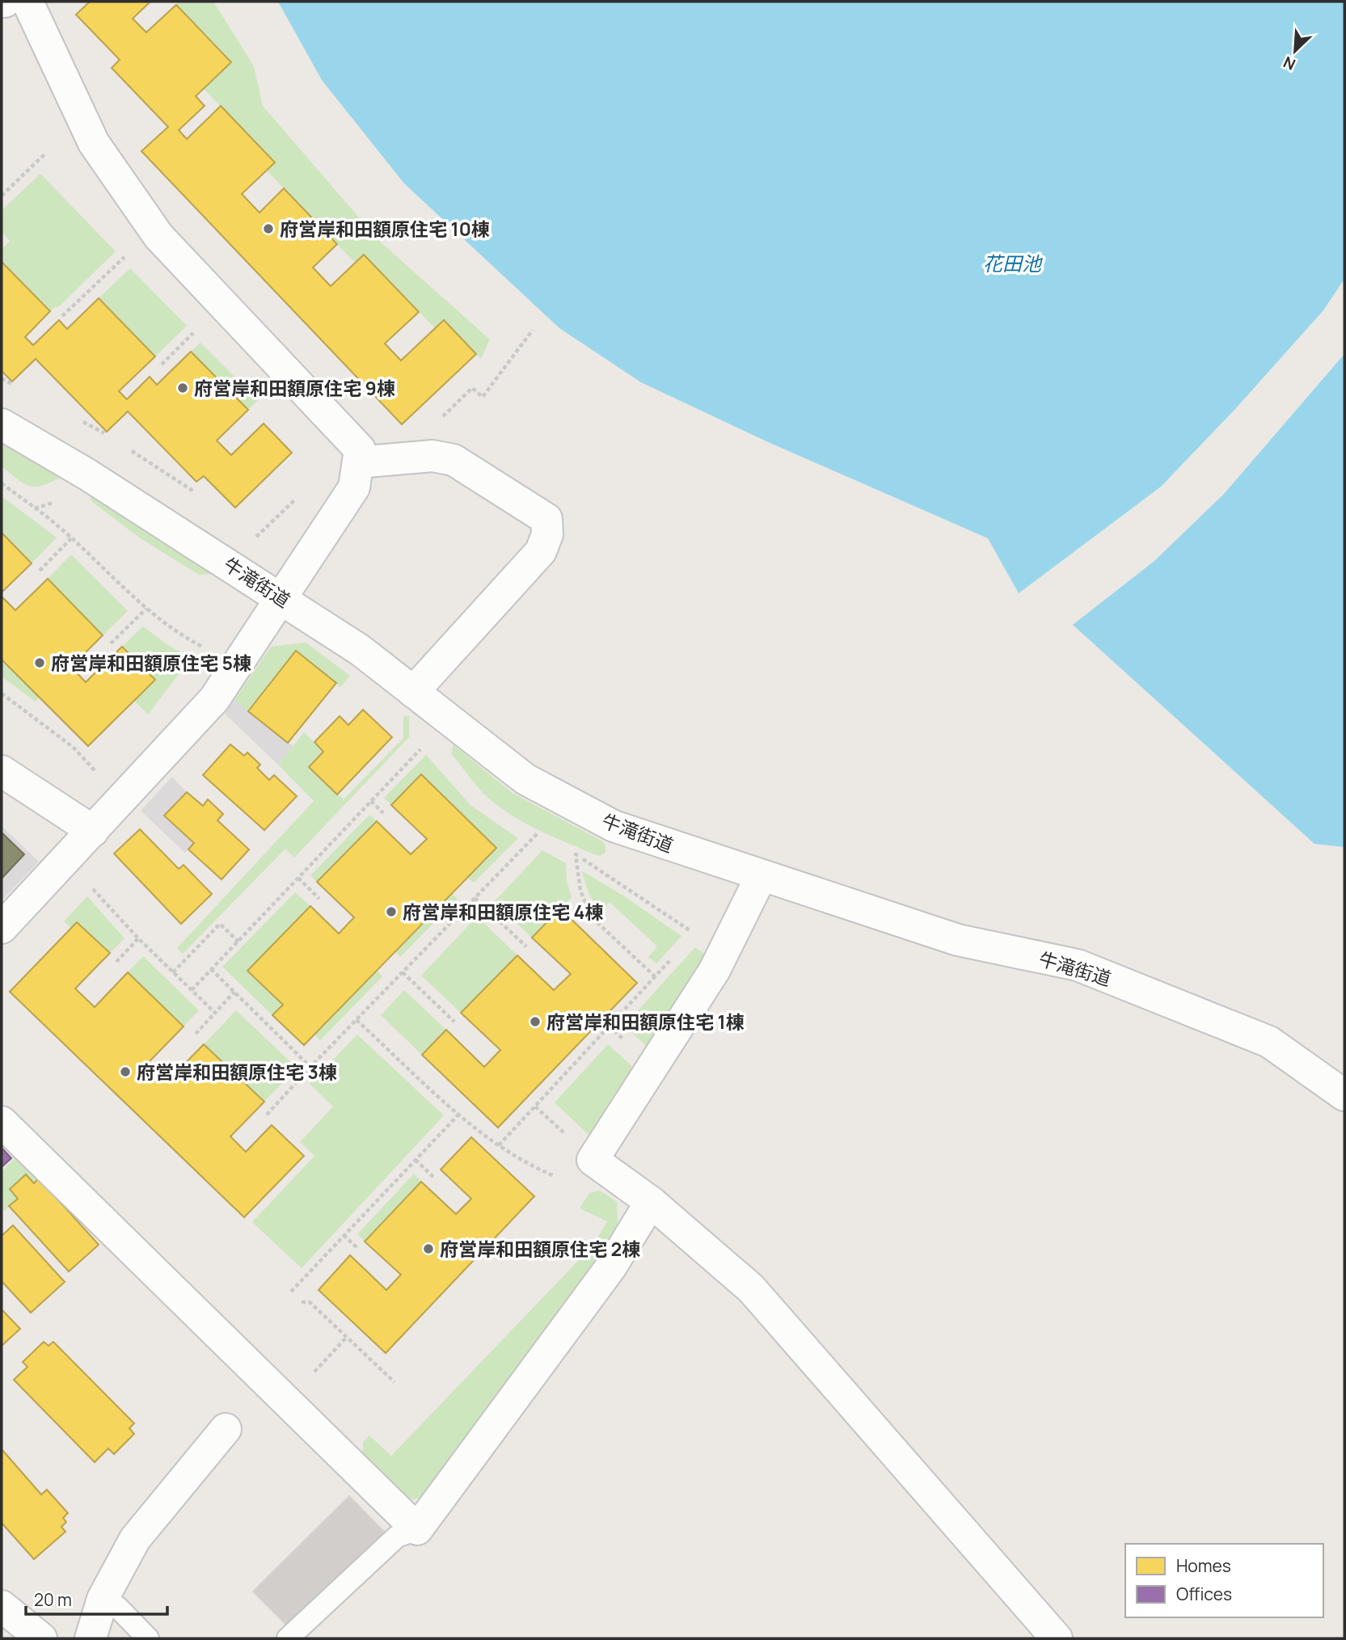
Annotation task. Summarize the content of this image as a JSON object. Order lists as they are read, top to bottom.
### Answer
{
  "streets": {
    "street": ["牛滝街道"]
  },
  "water": ["花田池"],
  "places": [
    "府営岸和田額原住宅 10棟",
    "府営岸和田額原住宅 9棟",
    "府営岸和田額原住宅 5棟",
    "府営岸和田額原住宅 4棟",
    "府営岸和田額原住宅 1棟",
    "府営岸和田額原住宅 3棟",
    "府営岸和田額原住宅 2棟"
  ],
  "legend": ["Homes", "Offices"],
  "scale_bar": "20 m",
  "north": "bottom left"
}
